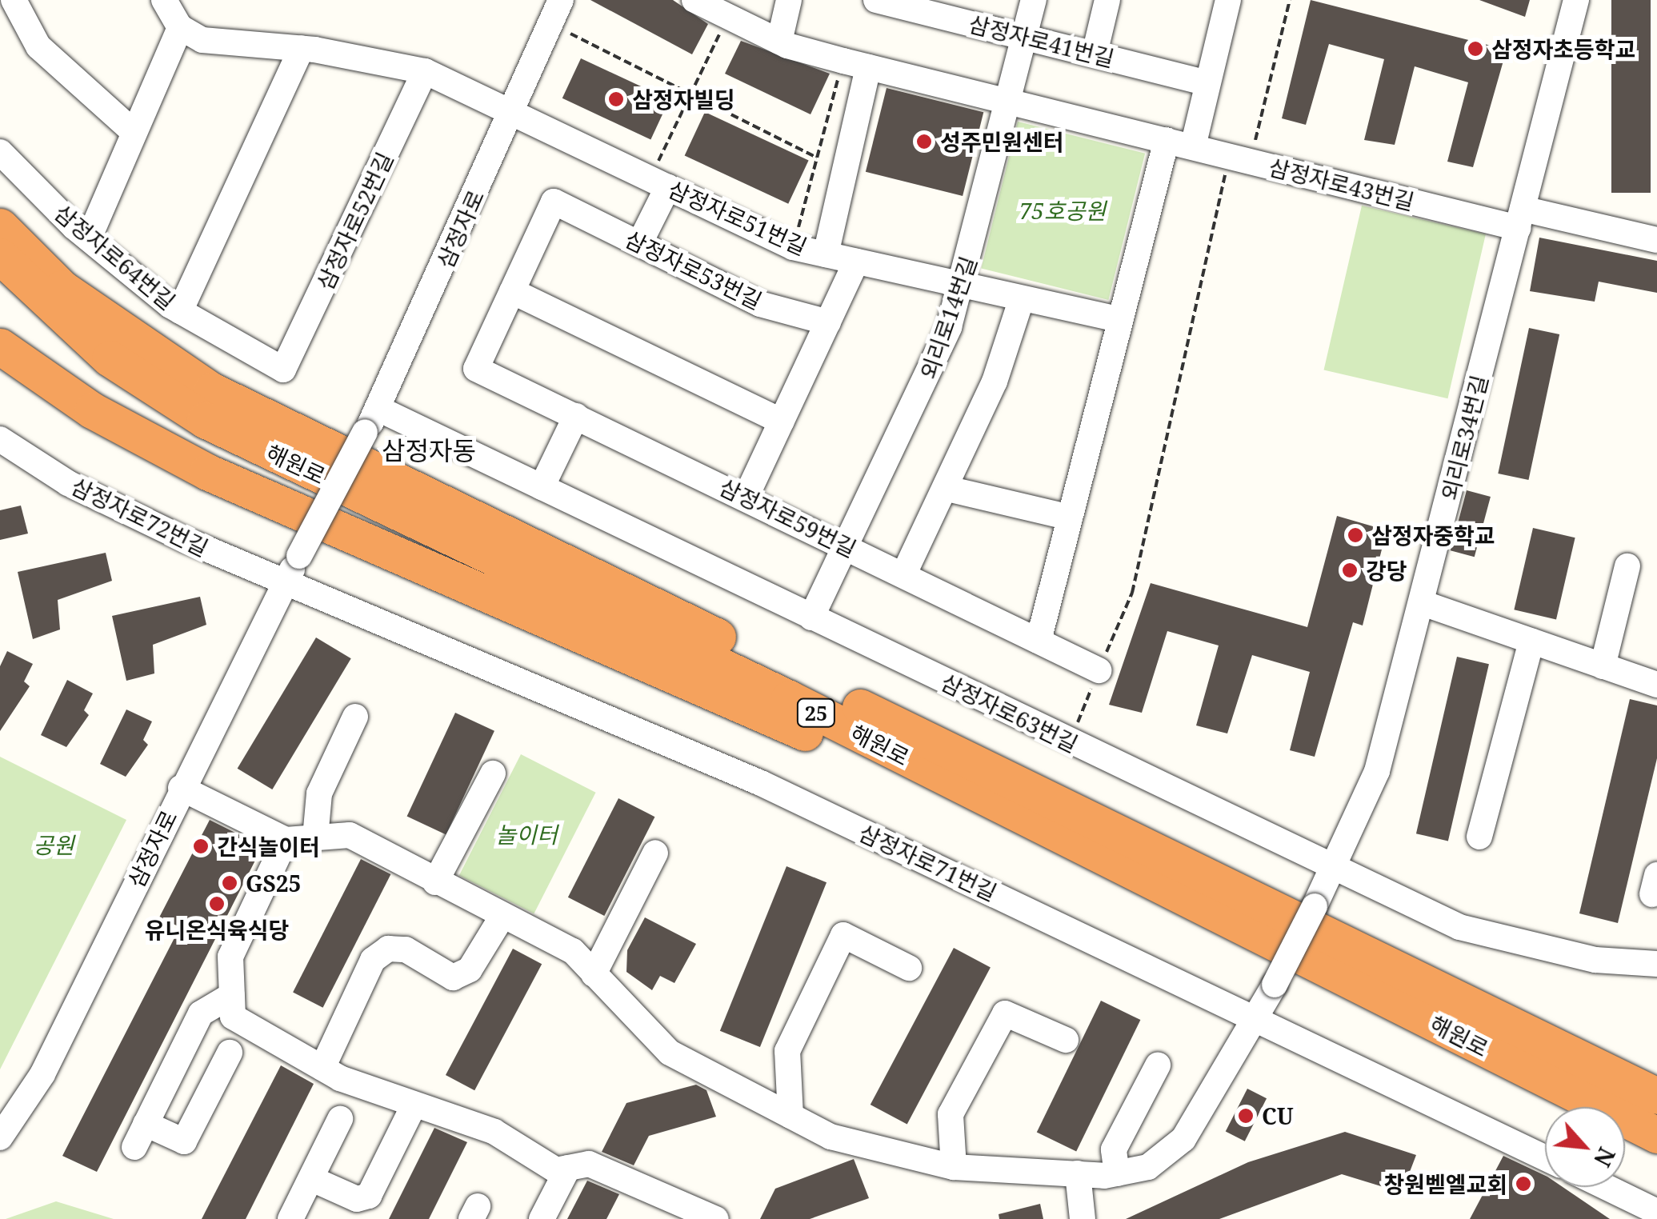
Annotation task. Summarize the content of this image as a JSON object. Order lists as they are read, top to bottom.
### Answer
{
  "streets": {
    "highway": ["해원로", "25"],
    "street": [
      "삼정자로41번길",
      "삼정자로43번길",
      "삼정자로51번길",
      "삼정자로52번길",
      "삼정자로",
      "삼정자로64번길",
      "삼정자로53번길",
      "외리로14번길",
      "외리로34번길",
      "삼정자로72번길",
      "삼정자로59번길",
      "삼정자로63번길",
      "삼정자로71번길"
    ]
  },
  "crossings": [
    ["삼정자로41번길", "외리로14번길"],
    ["삼정자로43번길", "외리로14번길"],
    ["삼정자로43번길", "외리로34번길"],
    ["삼정자로51번길", "삼정자로"],
    ["삼정자로51번길", "외리로14번길"],
    ["삼정자로52번길", "삼정자로64번길"],
    ["삼정자로", "삼정자로72번길"],
    ["삼정자로", "삼정자로63번길"],
    ["삼정자로", "삼정자로71번길"],
    ["삼정자로53번길", "삼정자로59번길"],
    ["외리로14번길", "삼정자로59번길"],
    ["외리로14번길", "삼정자로63번길"],
    ["외리로34번길", "삼정자로63번길"],
    ["외리로34번길", "삼정자로71번길"],
    ["삼정자로72번길", "삼정자로71번길"]
  ],
  "districts": ["삼정자동"],
  "parks": ["75호공원", "놀이터", "공원"],
  "places": [
    "삼정자초등학교",
    "삼정자빌딩",
    "성주민원센터",
    "삼정자중학교",
    "강당",
    "간식놀이터",
    "GS25",
    "유니온식육식당",
    "CU",
    "창원벧엘교회"
  ],
  "north": "bottom right"
}
